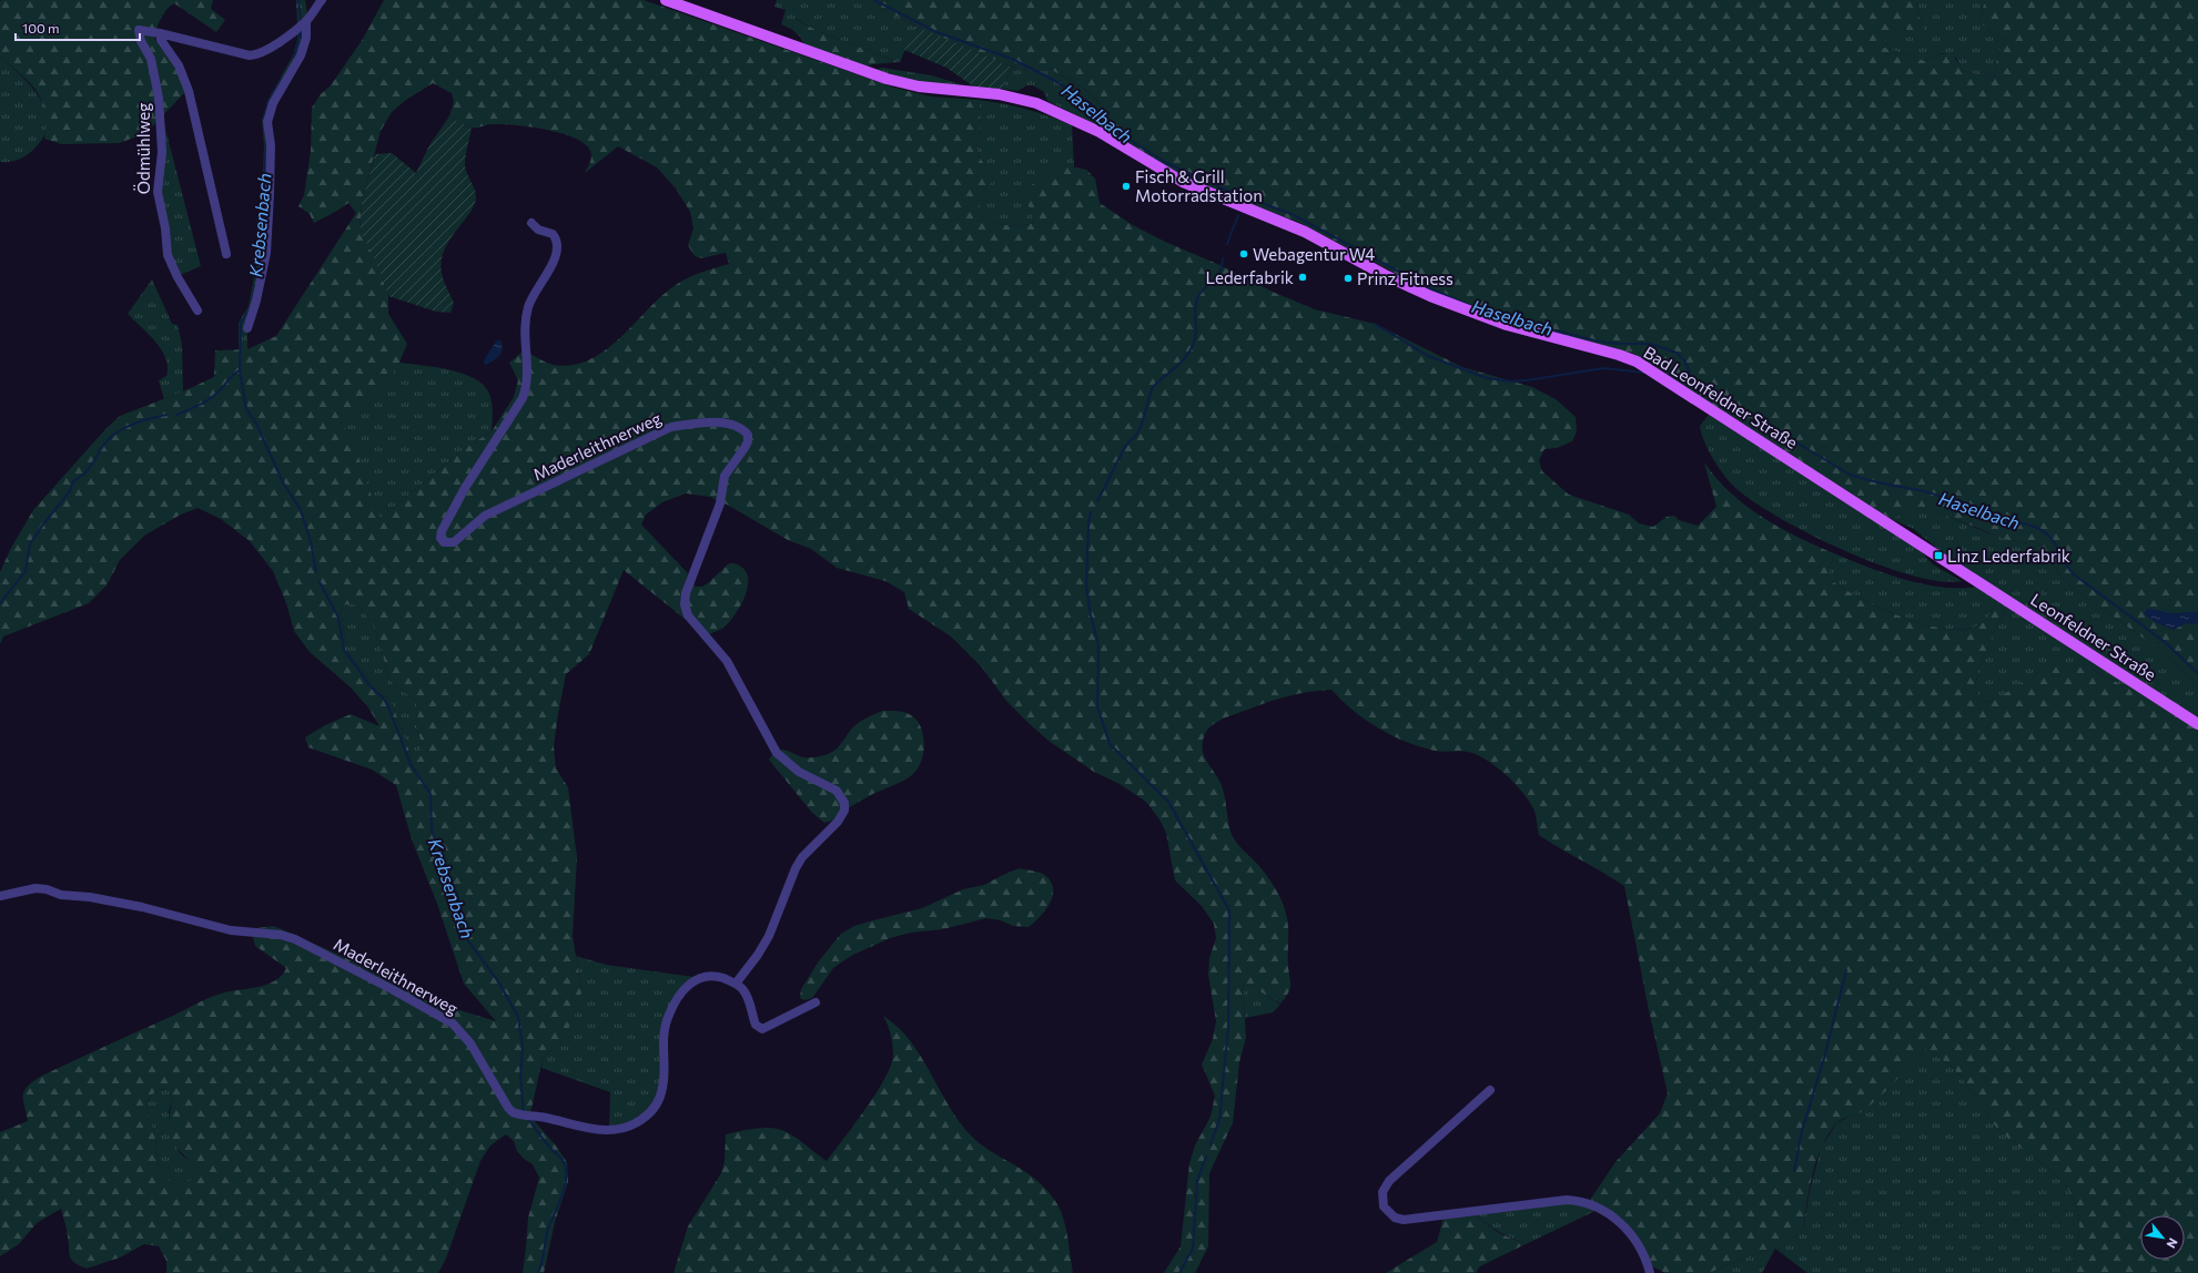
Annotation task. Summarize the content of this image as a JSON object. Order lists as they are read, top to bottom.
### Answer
{
  "streets": {
    "main road": ["Bad Leonfeldner Straße", "Leonfeldner Straße"],
    "street": ["Ödmühlweg", "Maderleithnerweg"]
  },
  "crossings": [
    ["Bad Leonfeldner Straße", "Leonfeldner Straße"]
  ],
  "water": ["Haselbach", "Krebsenbach"],
  "places": {
    "other": [
      "Fisch & Grill Motorradstation",
      "Webagentur W4",
      "Lederfabrik",
      "Prinz Fitness"
    ],
    "transit": ["Linz Lederfabrik"]
  },
  "scale_bar": "100 m",
  "north": "bottom right"
}
